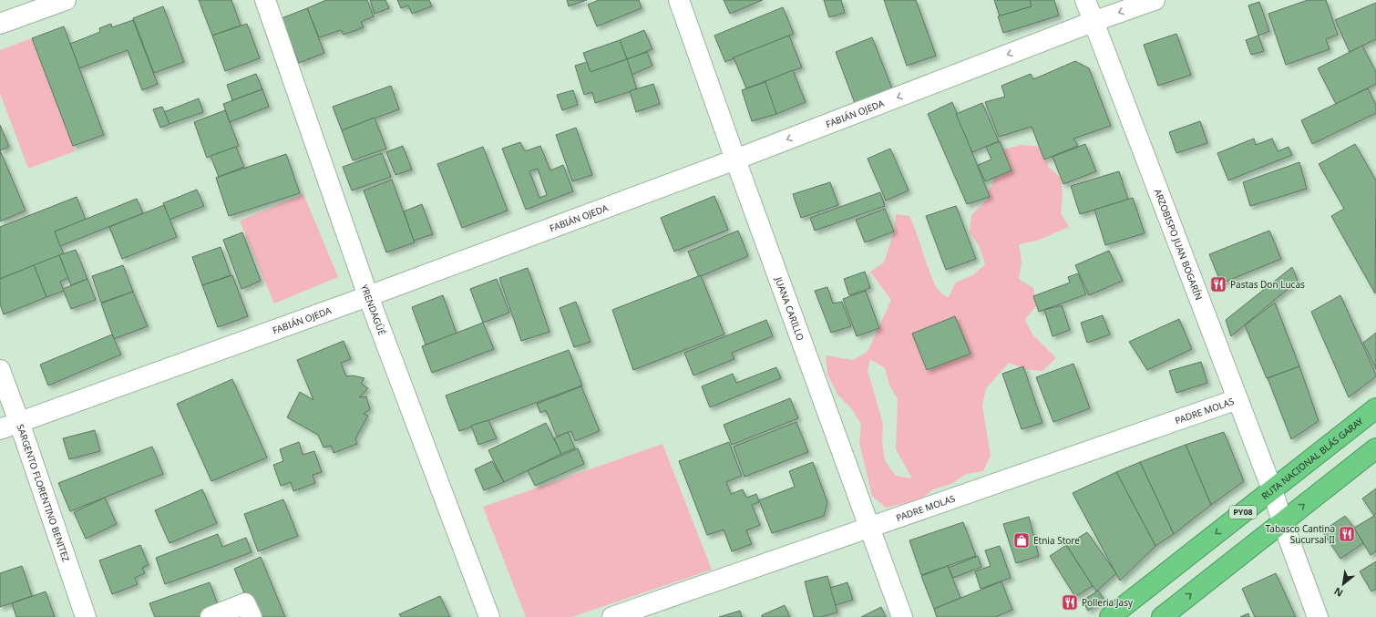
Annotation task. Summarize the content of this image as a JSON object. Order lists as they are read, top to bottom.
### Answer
{
  "streets": {
    "highway": ["RUTA NACIONAL BLÁS GARAY", "PY08"],
    "street": [
      "FABIÁN OJEDA",
      "ARZOBISPO JUAN BOGARÍN",
      "JUANA CARILLO",
      "YRENDAGÜÉ",
      "PADRE MOLAS",
      "SARGENTO FLORENTINO BENITEZ"
    ]
  },
  "crossings": [
    ["FABIÁN OJEDA", "ARZOBISPO JUAN BOGARÍN"],
    ["FABIÁN OJEDA", "JUANA CARILLO"],
    ["FABIÁN OJEDA", "YRENDAGÜÉ"],
    ["FABIÁN OJEDA", "SARGENTO FLORENTINO BENITEZ"],
    ["ARZOBISPO JUAN BOGARÍN", "PADRE MOLAS"],
    ["ARZOBISPO JUAN BOGARÍN", "RUTA NACIONAL BLÁS GARAY"],
    ["JUANA CARILLO", "PADRE MOLAS"]
  ],
  "one_way": ["FABIÁN OJEDA"],
  "places": {
    "restaurant": ["Pastas Don Lucas", "Tabasco Cantina Sucursal II", "Polleria Jasy"],
    "shop": ["Etnia Store"]
  },
  "north": "bottom left"
}
